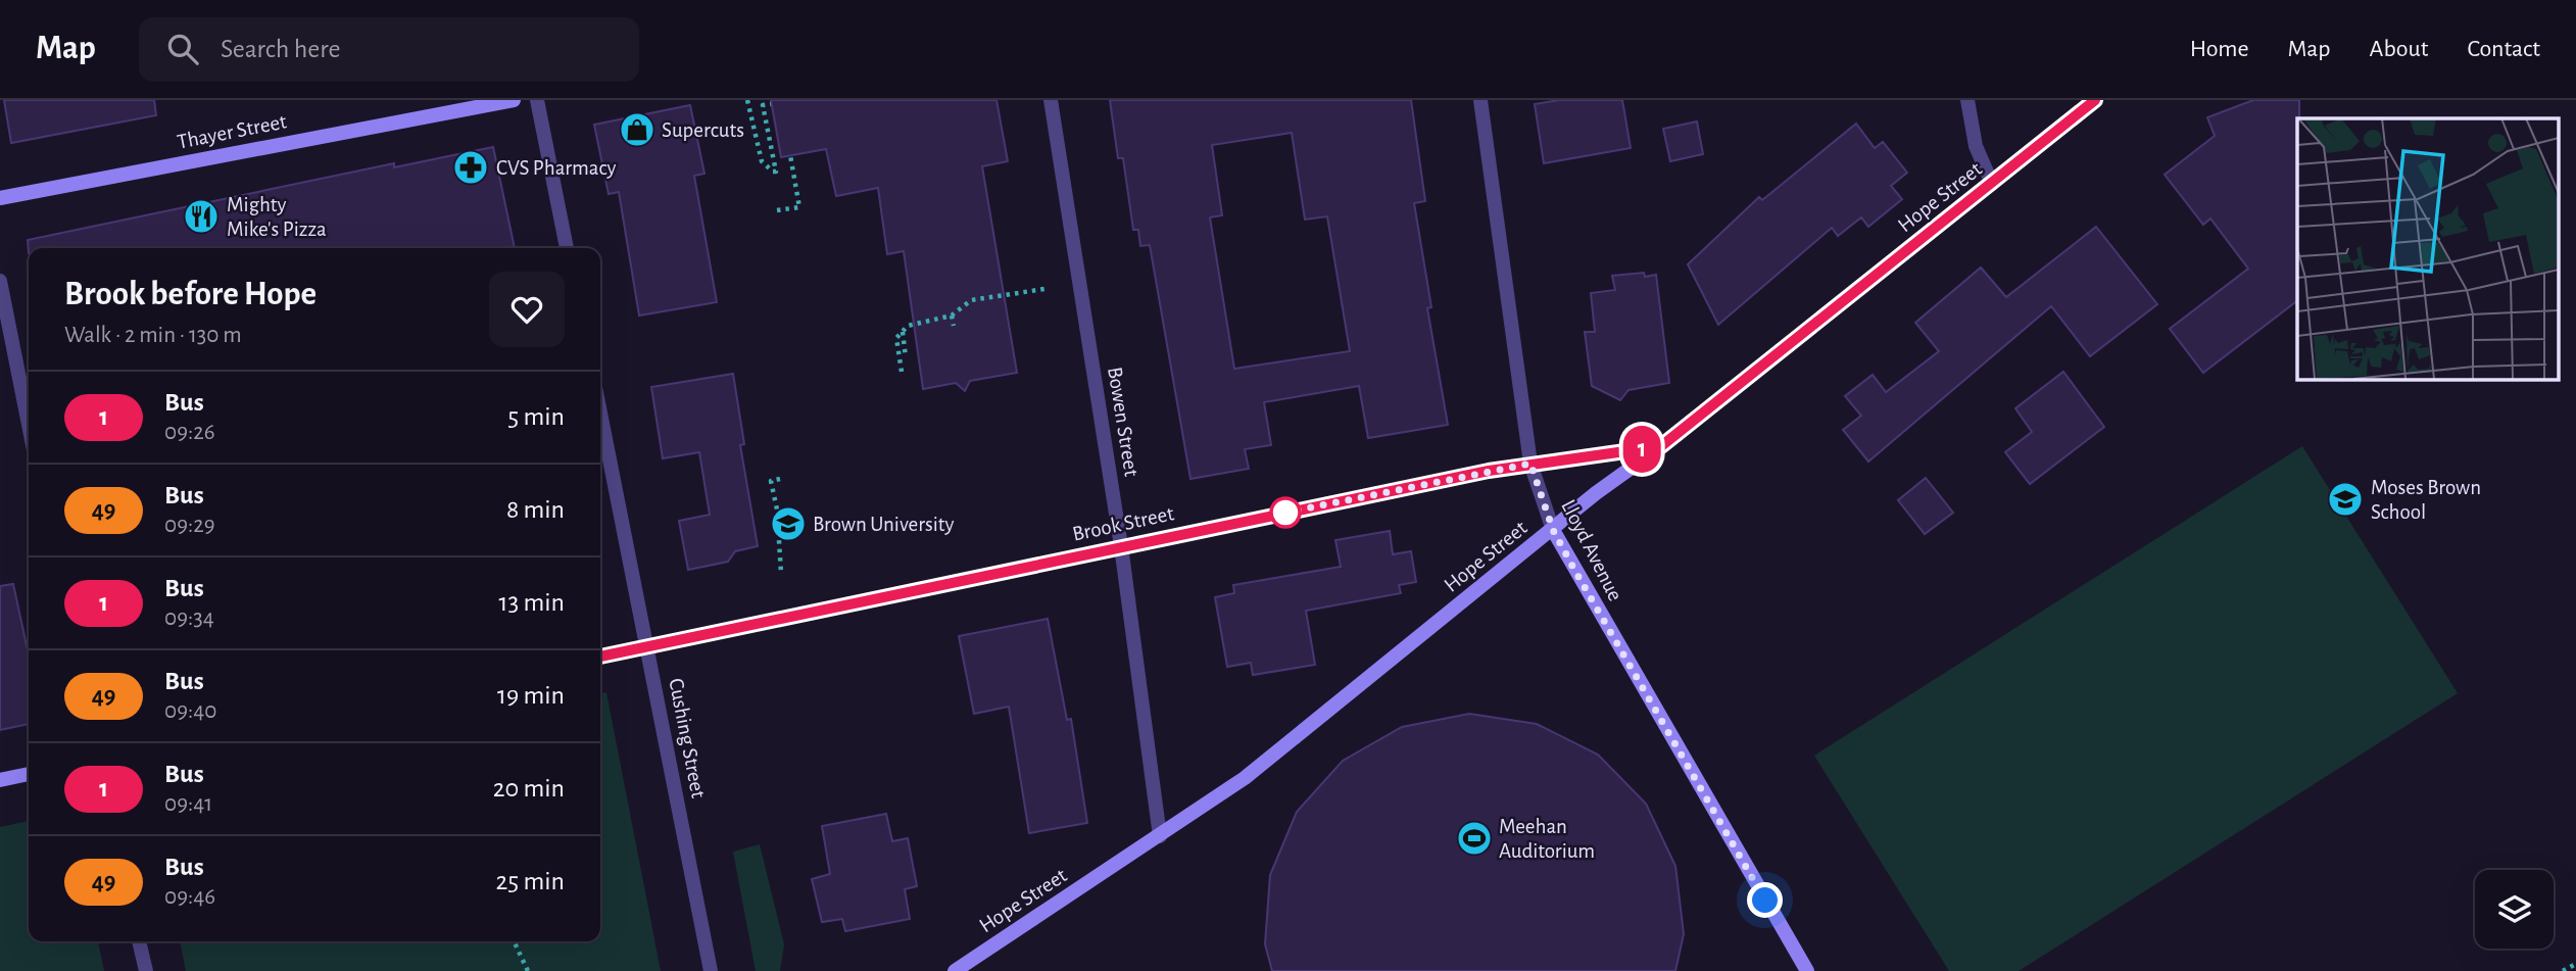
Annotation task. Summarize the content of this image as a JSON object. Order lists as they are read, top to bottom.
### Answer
{
  "streets": {
    "street": [
      "Thayer Street",
      "Hope Street",
      "Bowen Street",
      "Brook Street",
      "Lloyd Avenue",
      "Cushing Street"
    ]
  },
  "crossings": [
    ["Hope Street", "Bowen Street"],
    ["Hope Street", "Brook Street"],
    ["Hope Street", "Lloyd Avenue"],
    ["Bowen Street", "Brook Street"],
    ["Brook Street", "Lloyd Avenue"],
    ["Brook Street", "Cushing Street"]
  ],
  "places": {
    "shop": ["Supercuts"],
    "pharmacy": ["CVS Pharmacy"],
    "restaurant": ["Mighty Mike's Pizza"],
    "school or university": ["Moses Brown School", "Brown University"],
    "sports": ["Meehan Auditorium"]
  },
  "lines": ["bus line 1"],
  "page": {
    "header": "Map",
    "search": "Search here",
    "nav": [
      "Home",
      "Map",
      "About",
      "Contact"
    ],
    "on_map": "1",
    "heading": ["Brook before Hope", "Walk · 2 min · 130 m"],
    "list": [
      {
        "mark": "1",
        "name": "Bus",
        "note": "09:26",
        "value": "5 min"
      },
      {
        "mark": "49",
        "name": "Bus",
        "note": "09:29",
        "value": "8 min"
      },
      {
        "mark": "1",
        "name": "Bus",
        "note": "09:34",
        "value": "13 min"
      },
      {
        "mark": "49",
        "name": "Bus",
        "note": "09:40",
        "value": "19 min"
      },
      {
        "mark": "1",
        "name": "Bus",
        "note": "09:41",
        "value": "20 min"
      },
      {
        "mark": "49",
        "name": "Bus",
        "note": "09:46",
        "value": "25 min"
      }
    ]
  }
}
